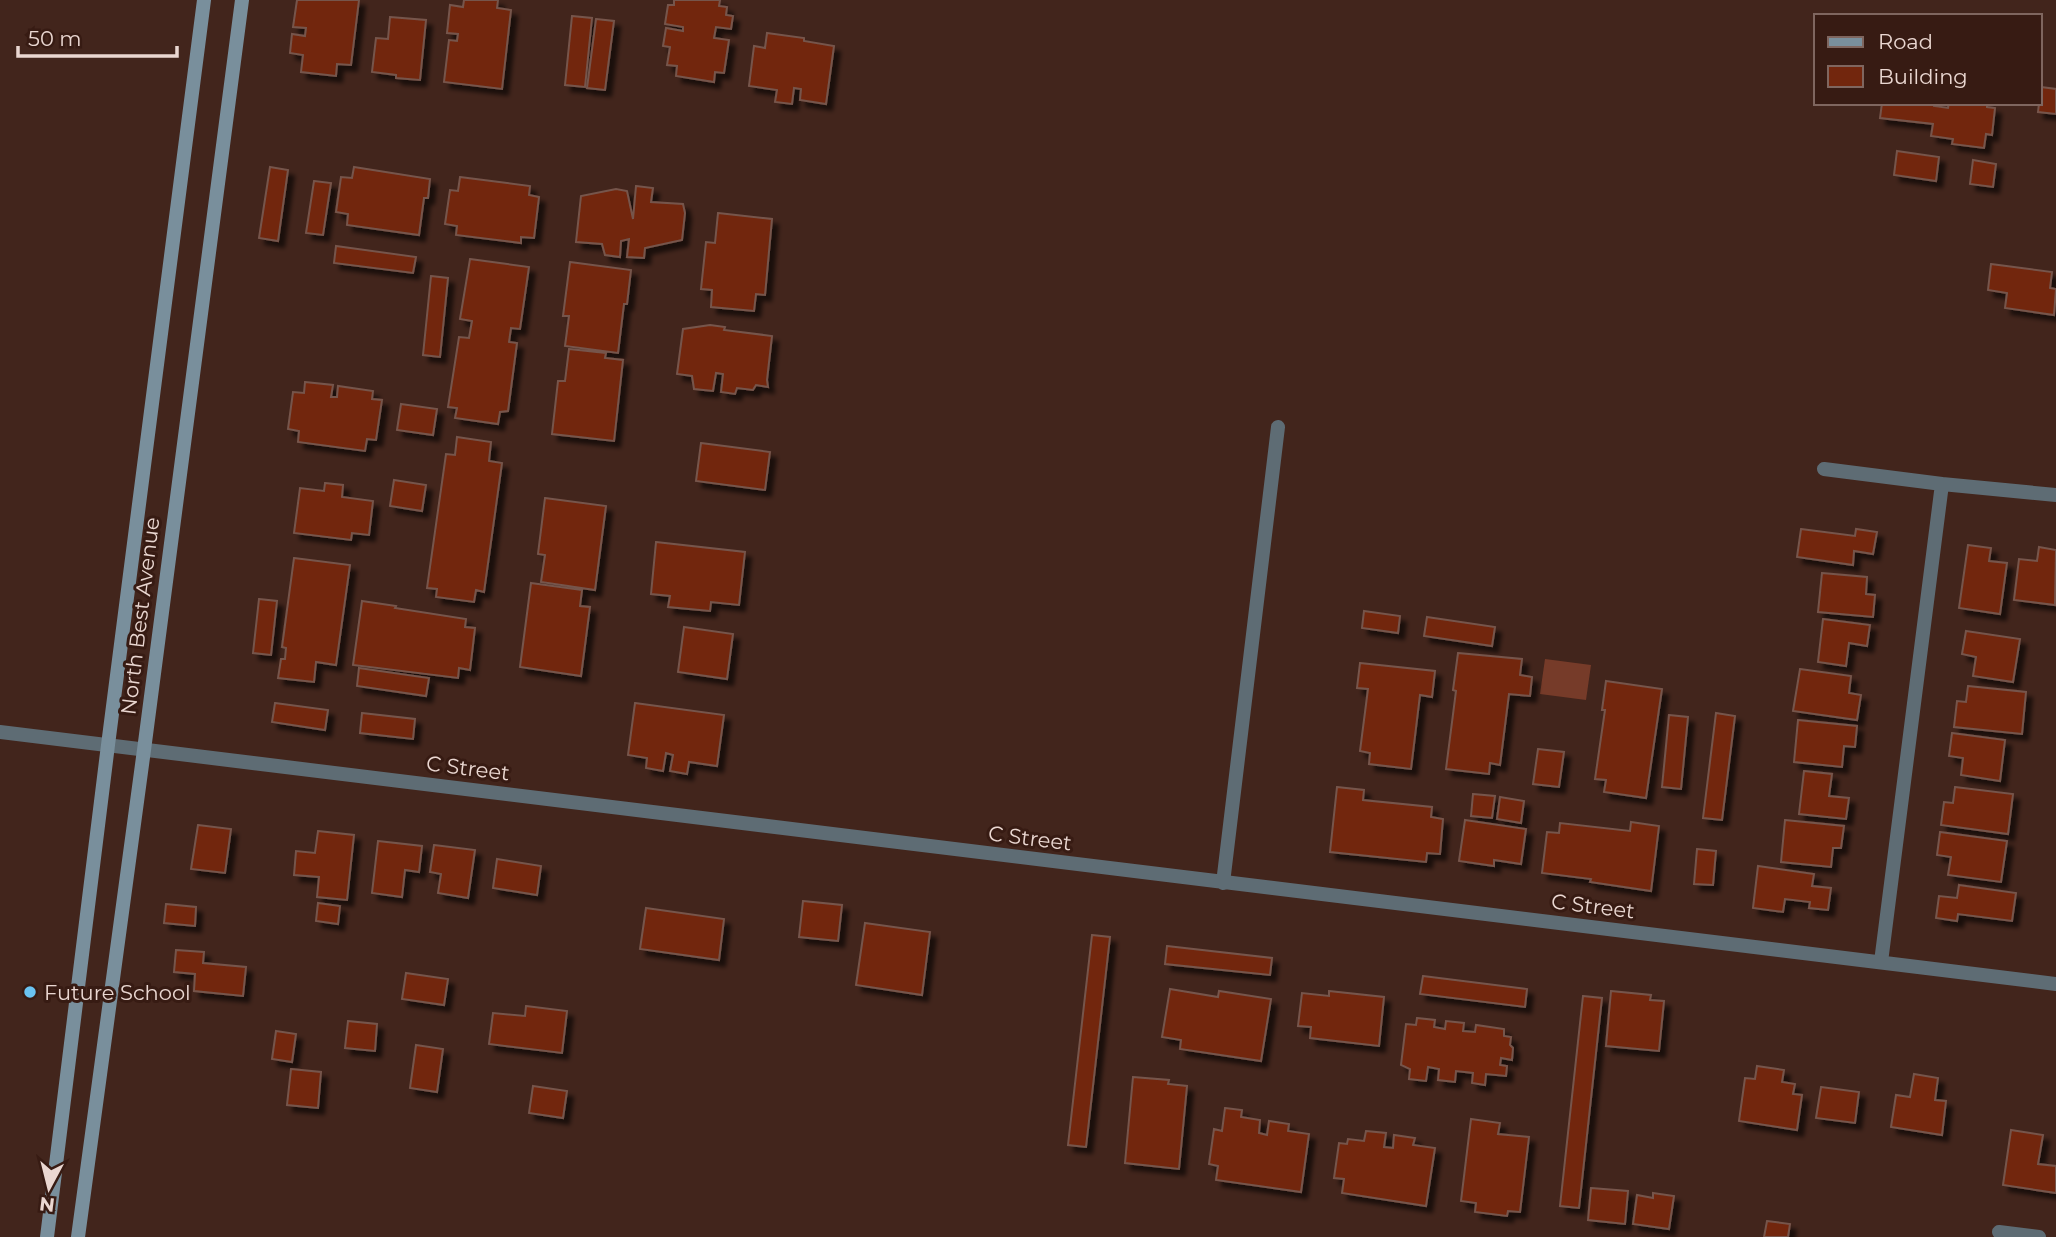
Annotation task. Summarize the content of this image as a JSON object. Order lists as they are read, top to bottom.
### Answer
{
  "streets": {
    "street": ["North Best Avenue", "C Street"]
  },
  "crossings": [
    ["North Best Avenue", "C Street"]
  ],
  "places": ["Future School"],
  "legend": ["Road", "Building"],
  "scale_bar": "50 m",
  "north": "bottom"
}
